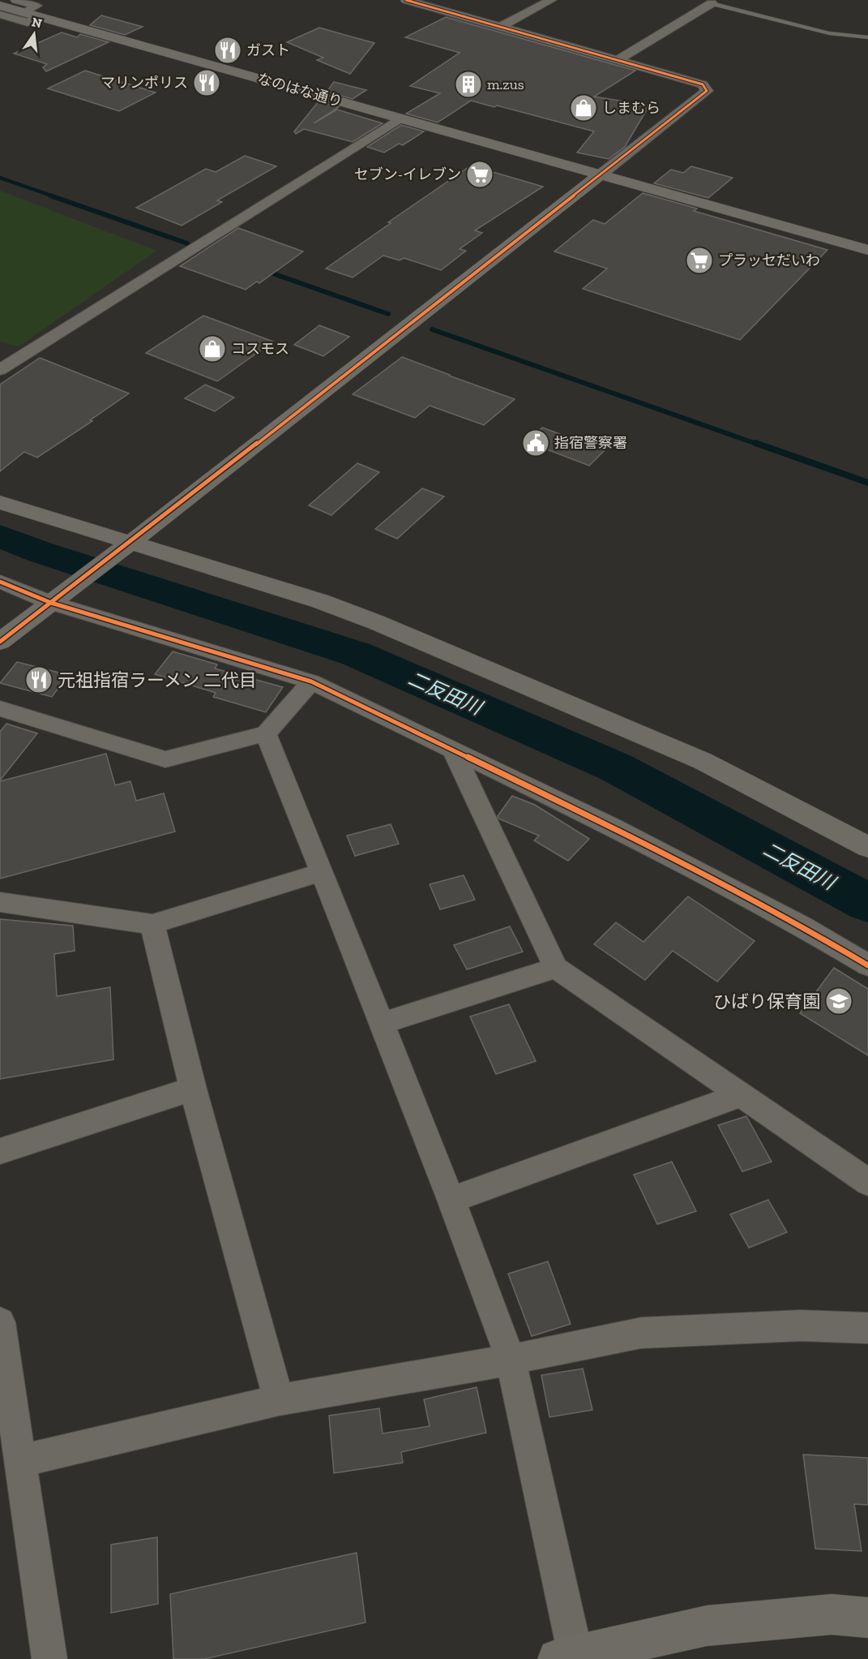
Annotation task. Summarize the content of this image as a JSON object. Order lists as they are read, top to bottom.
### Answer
{
  "streets": {
    "street": ["なのはな通り"]
  },
  "water": ["二反田川"],
  "places": {
    "restaurant": ["ガスト", "マリンポリス", "元祖指宿ラーメン 二代目"],
    "building": ["m.zus"],
    "shop": ["しまむら", "コスモス"],
    "supermarket": ["セブン-イレブン", "プラッセだいわ"],
    "public building": ["指宿警察署"],
    "school or university": ["ひばり保育園"]
  },
  "north": "top"
}
